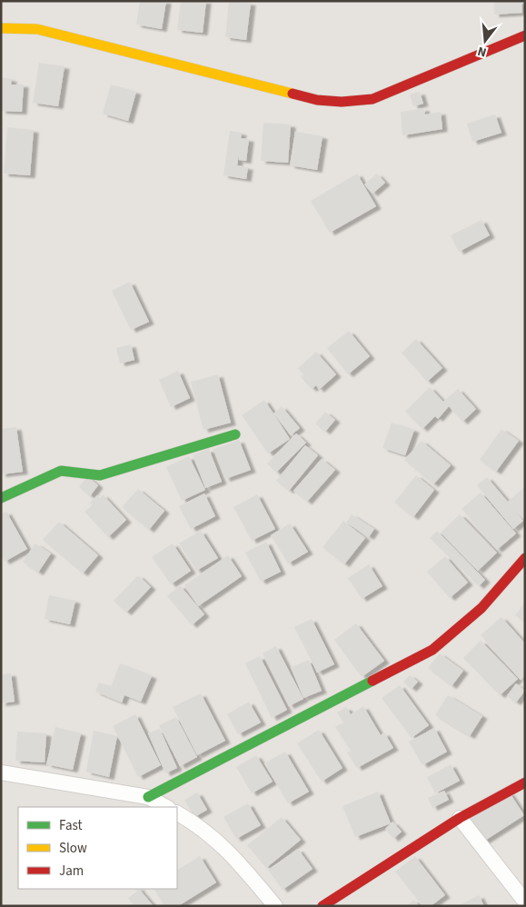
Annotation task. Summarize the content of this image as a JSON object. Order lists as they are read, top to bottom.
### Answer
{
  "legend": ["Fast", "Slow", "Jam"],
  "north": "bottom"
}
